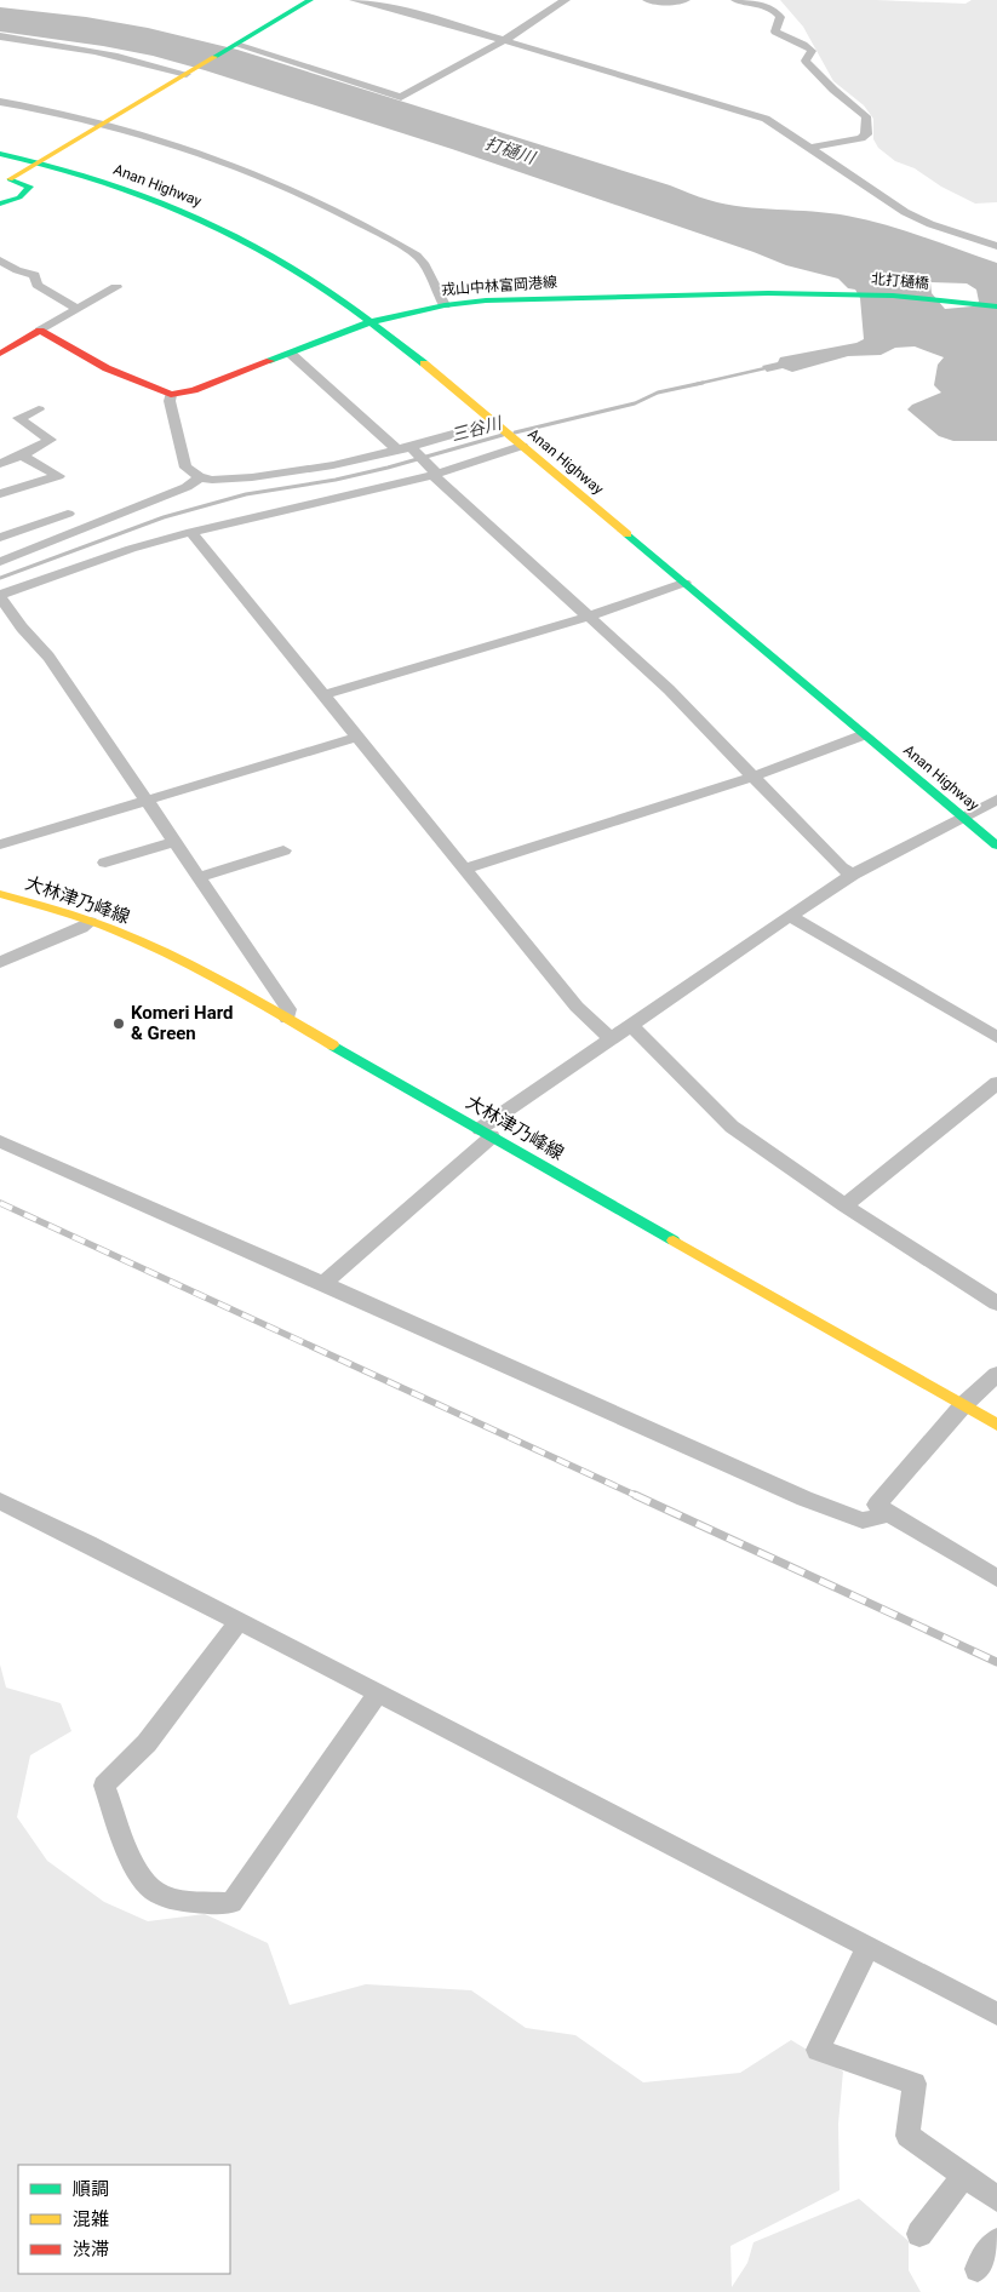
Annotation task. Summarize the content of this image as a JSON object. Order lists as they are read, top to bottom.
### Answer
{
  "streets": {
    "main road": [
      "Anan Highway",
      "北打樋橋",
      "戎山中林富岡港線",
      "大林津乃峰線"
    ]
  },
  "crossings": [
    ["Anan Highway", "戎山中林富岡港線"],
    ["北打樋橋", "戎山中林富岡港線"]
  ],
  "water": ["打樋川", "三谷川"],
  "places": ["Komeri Hard & Green"],
  "legend": ["順調", "混雑", "渋滞"]
}
